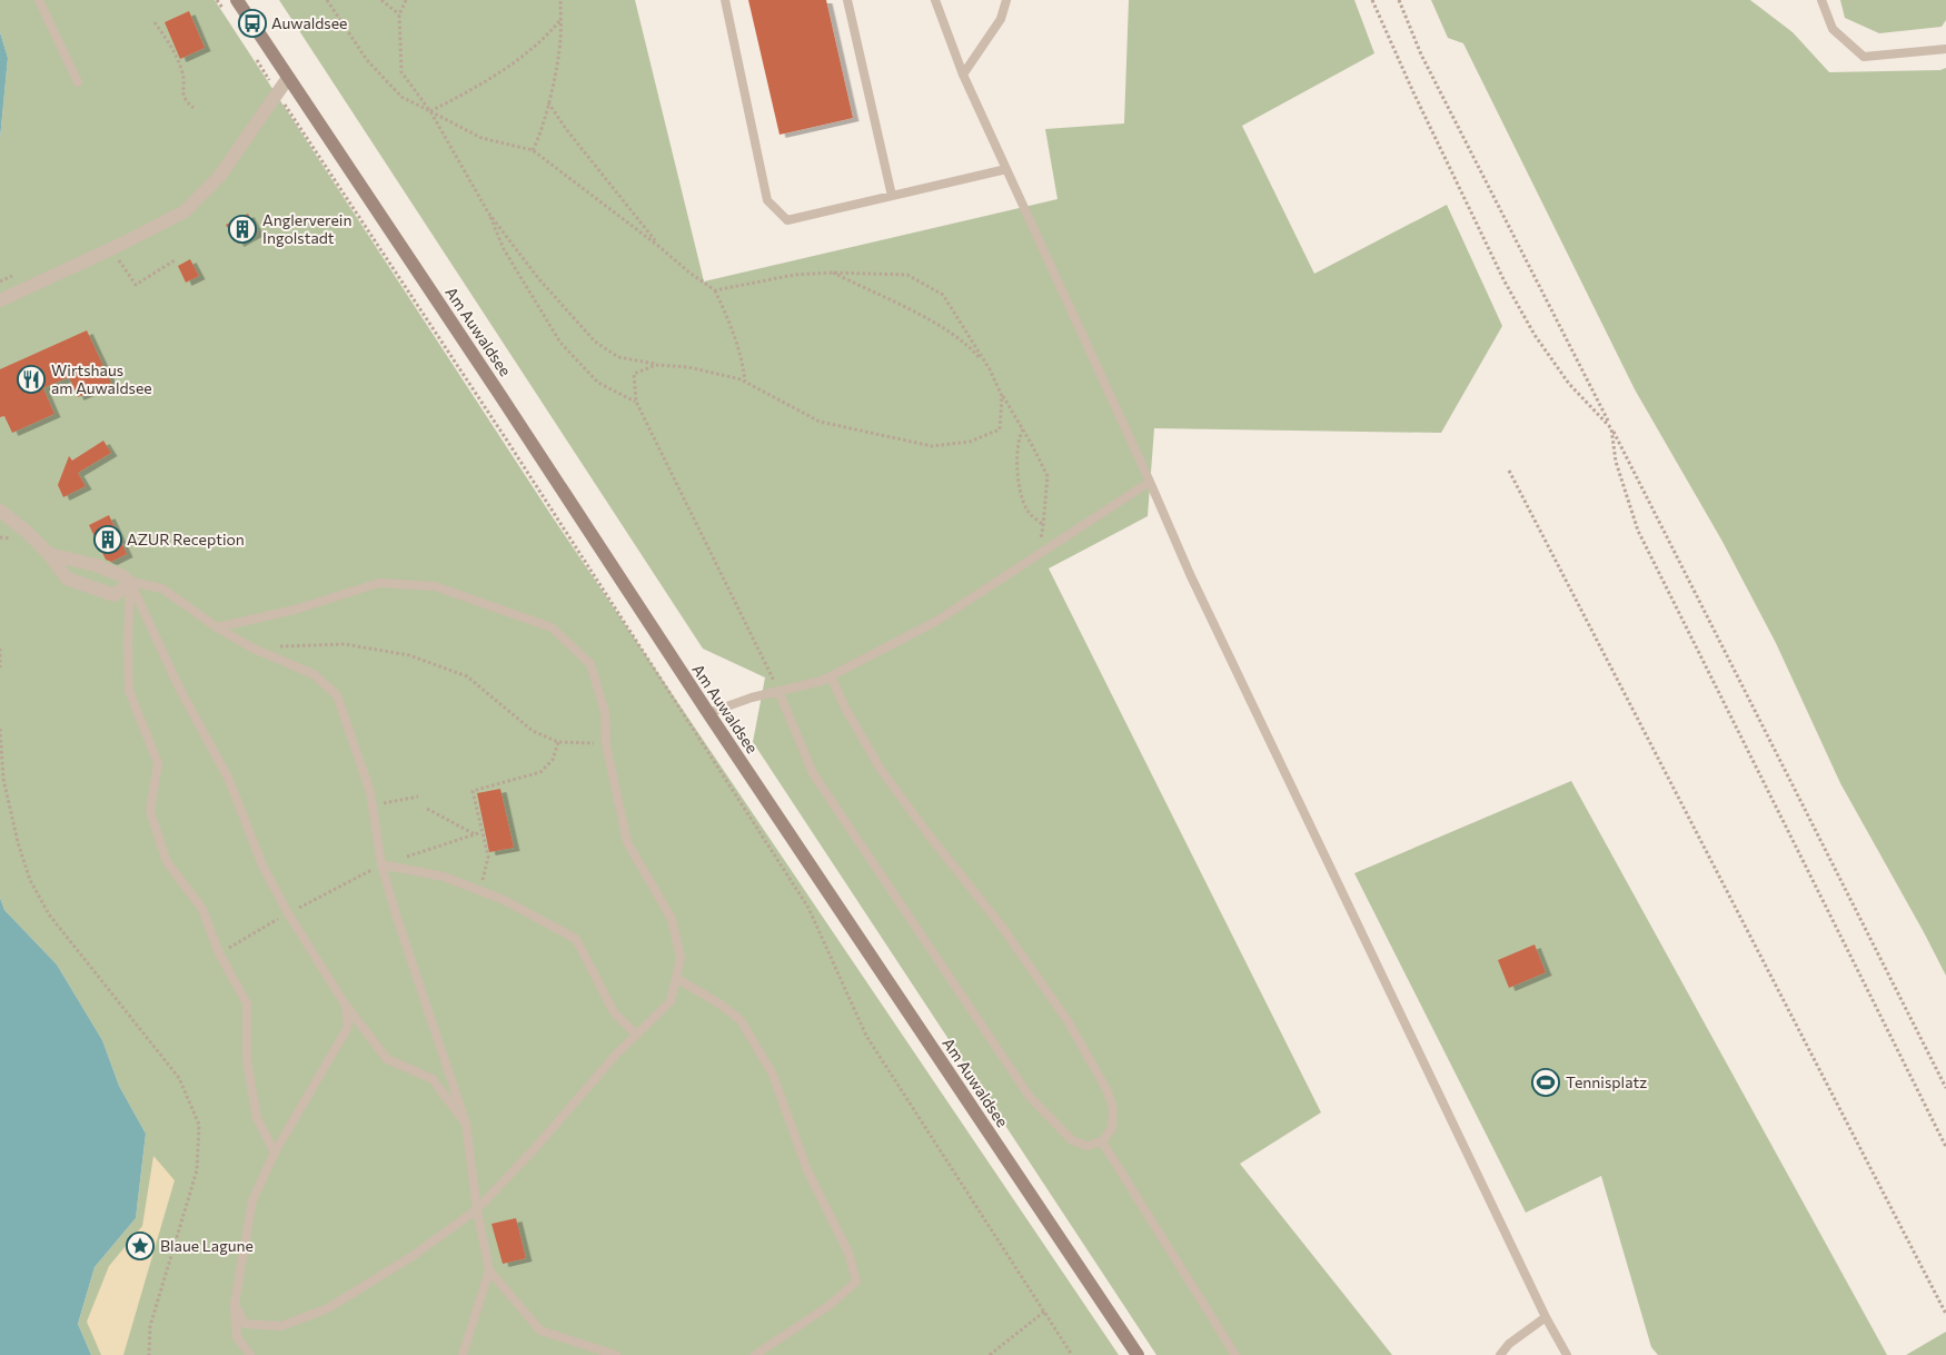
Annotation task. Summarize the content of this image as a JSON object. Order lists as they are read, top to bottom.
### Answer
{
  "streets": {
    "street": ["Am Auwaldsee"]
  },
  "places": {
    "bus stop": ["Auwaldsee"],
    "building": ["Anglerverein Ingolstadt", "AZUR Reception"],
    "restaurant": ["Wirtshaus am Auwaldsee"],
    "sports": ["Tennisplatz"],
    "place": ["Blaue Lagune"]
  }
}
